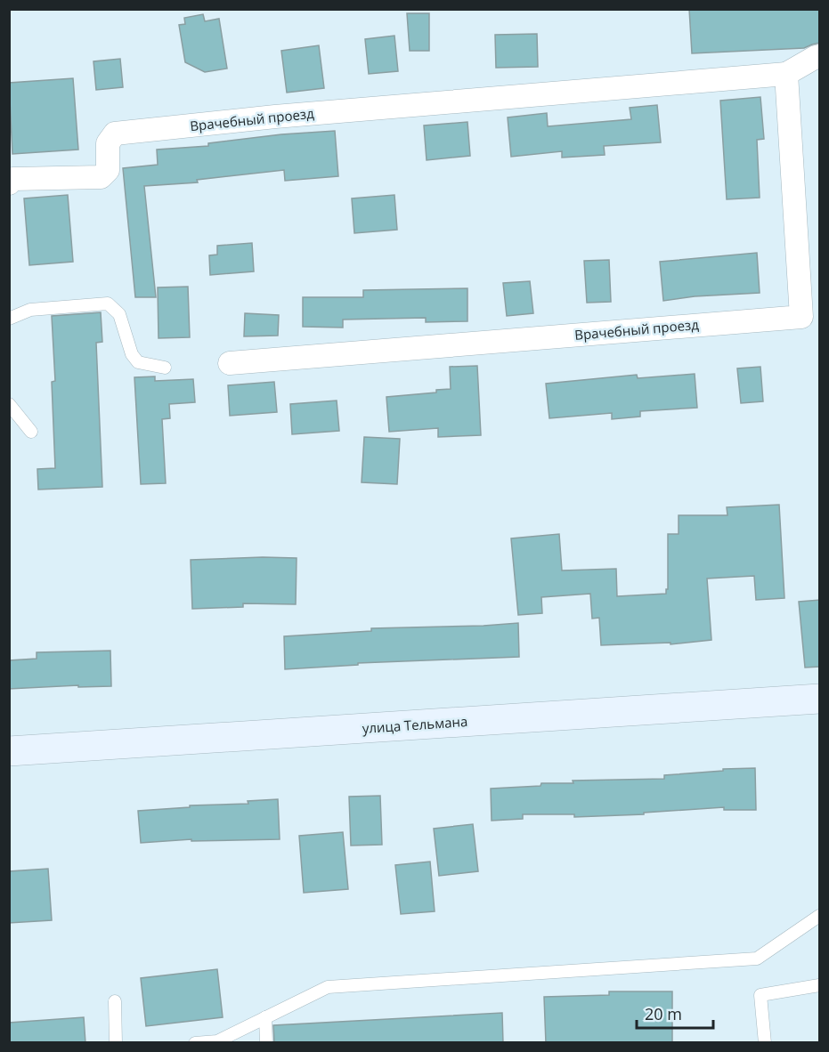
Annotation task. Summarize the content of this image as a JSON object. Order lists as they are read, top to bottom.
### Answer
{
  "streets": {
    "street": ["Врачебный проезд", "улица Тельмана"]
  },
  "scale_bar": "20 m"
}
